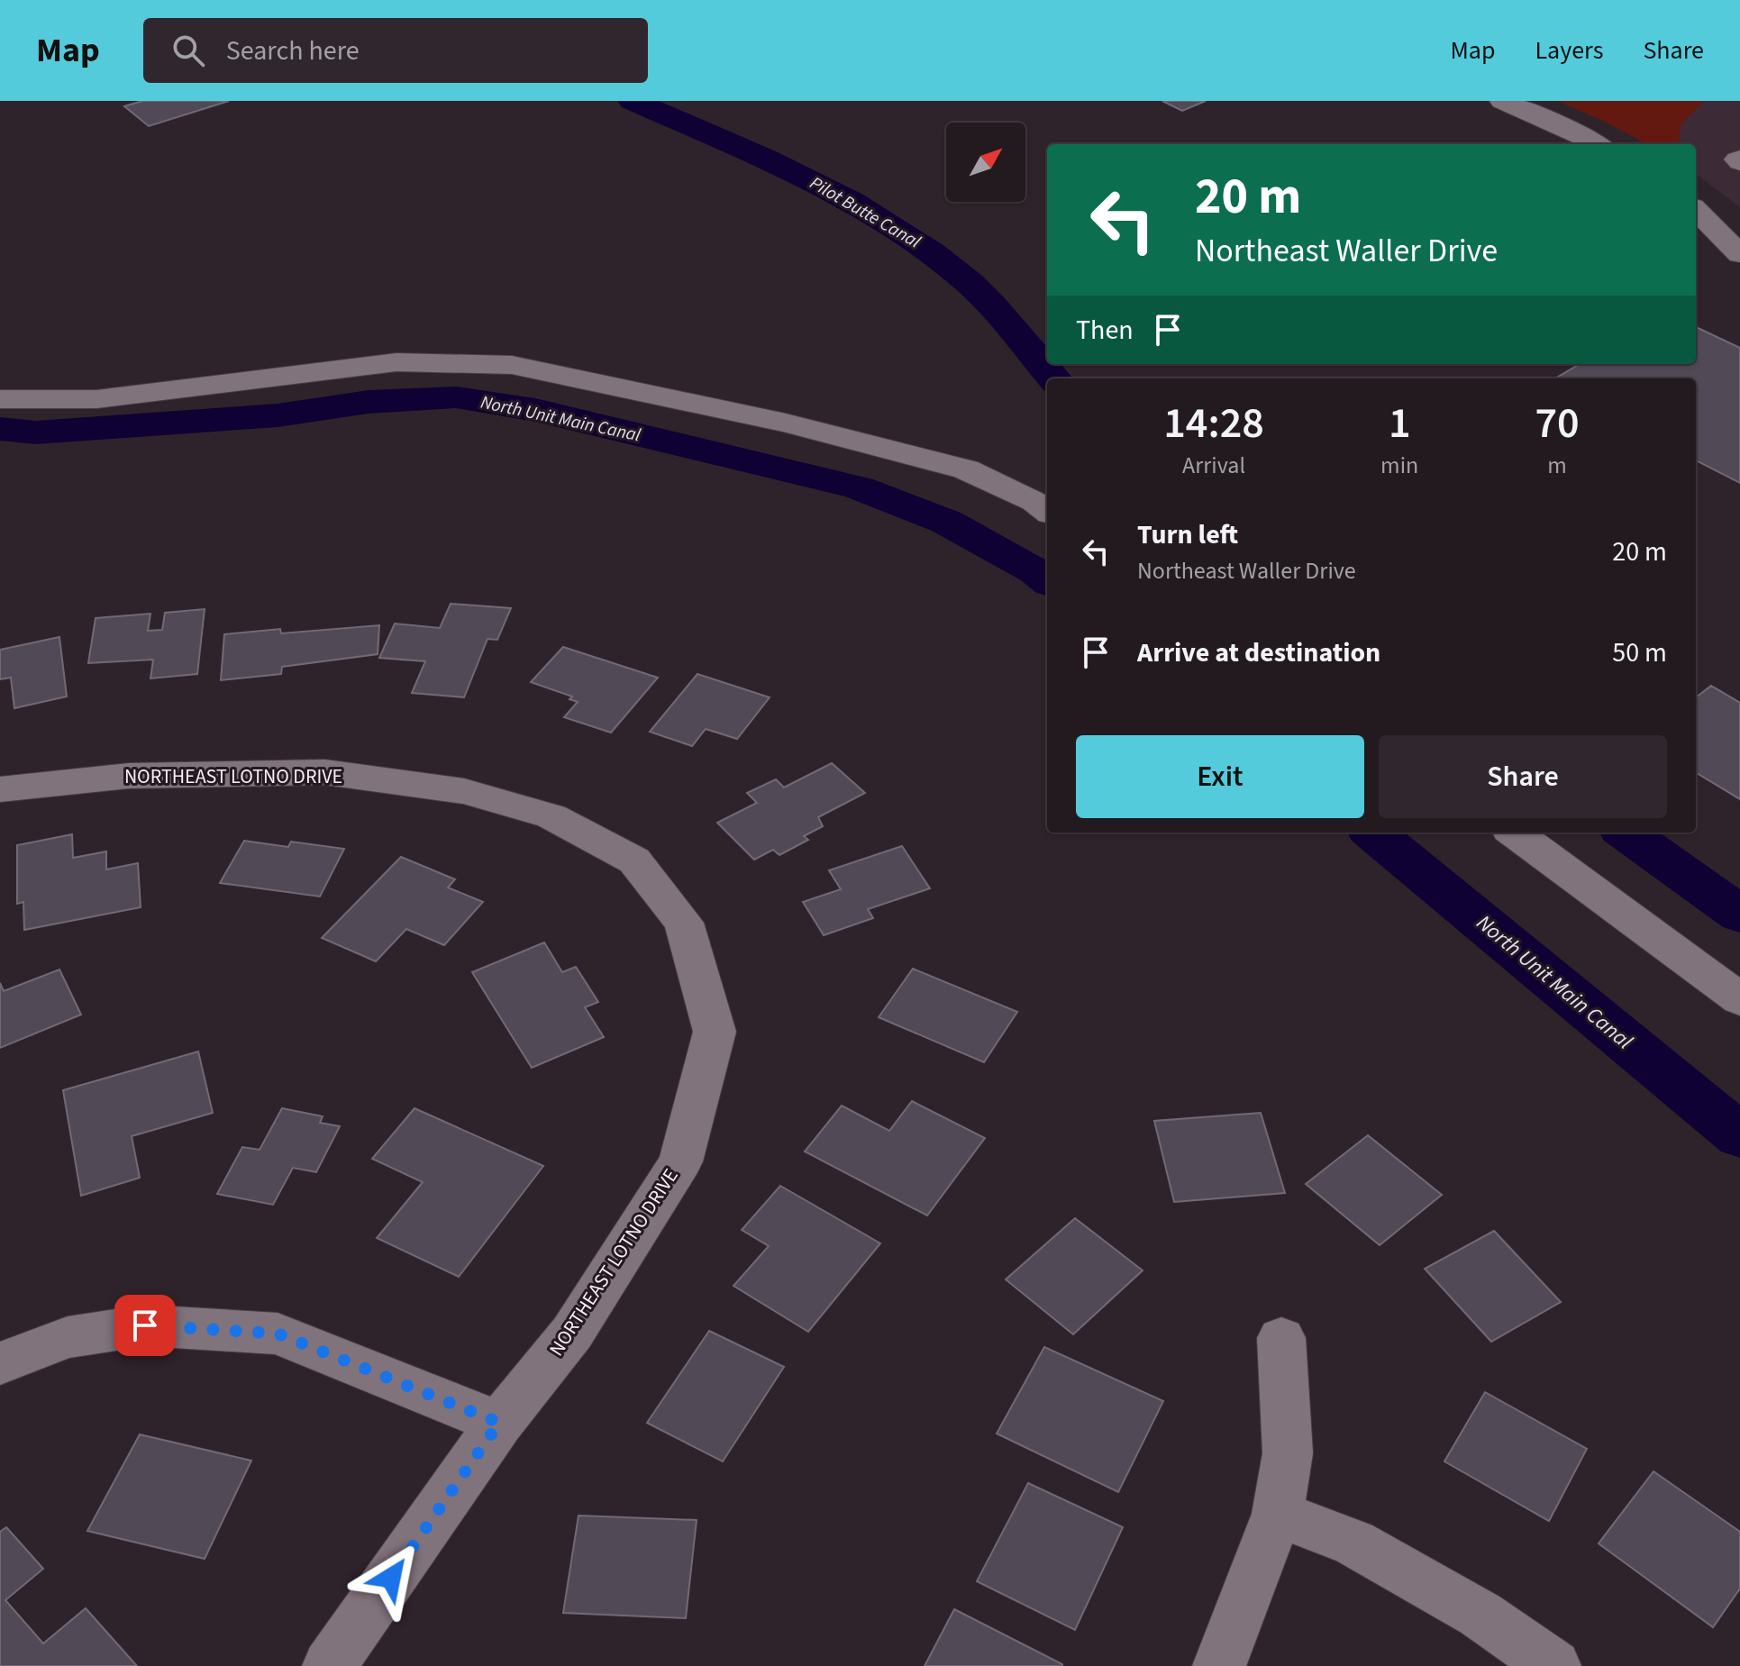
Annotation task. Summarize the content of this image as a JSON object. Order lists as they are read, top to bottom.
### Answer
{
  "streets": {
    "street": ["NORTHEAST LOTNO DRIVE"]
  },
  "water": ["Pilot Butte Canal", "North Unit Main Canal"],
  "north": "top right",
  "page": {
    "header": "Map",
    "search": "Search here",
    "nav": ["Map", "Layers", "Share"],
    "turn": ["20 m", "Northeast Waller Drive"],
    "then": "Then",
    "eta": [
      "14:28",
      "Arrival",
      "1",
      "min",
      "70",
      "m"
    ],
    "list": [
      {
        "name": "Turn left",
        "note": "Northeast Waller Drive",
        "value": "20 m"
      },
      {
        "name": "Arrive at destination",
        "value": "50 m"
      }
    ],
    "buttons": ["Exit", "Share"]
  }
}
